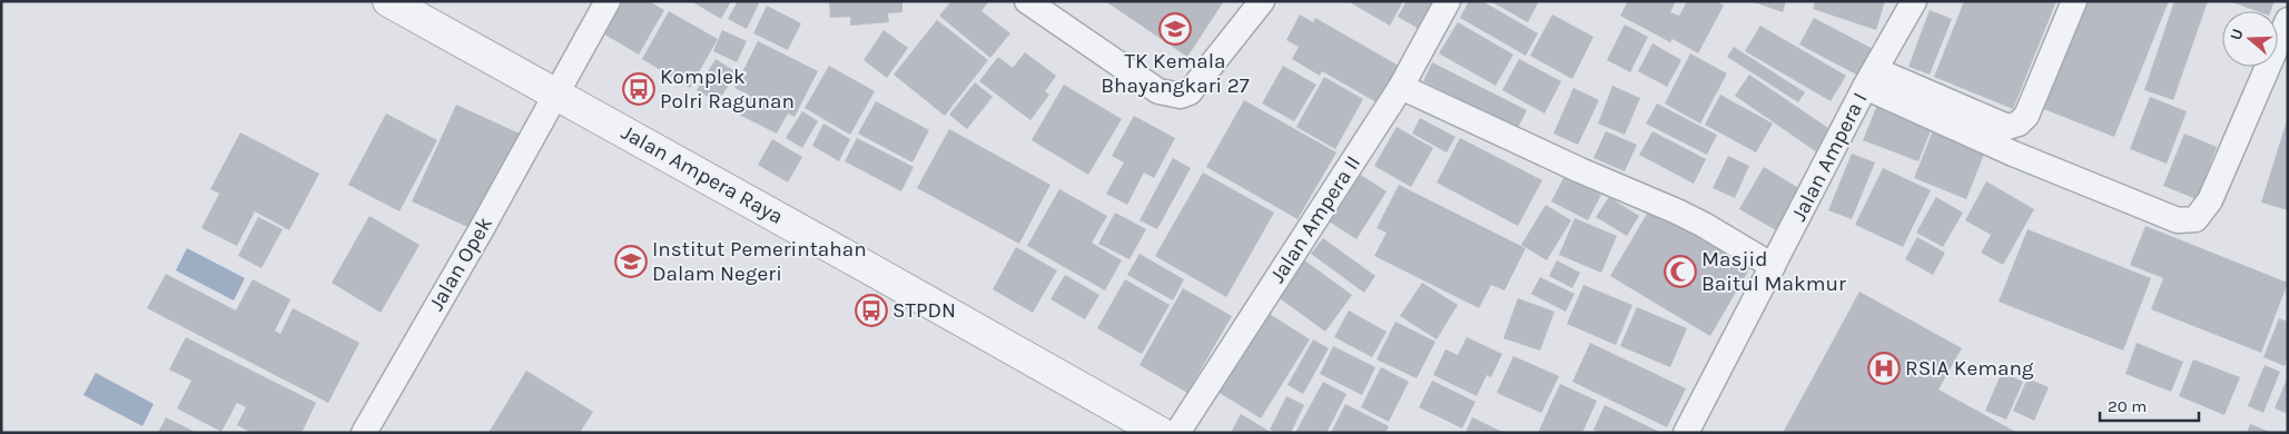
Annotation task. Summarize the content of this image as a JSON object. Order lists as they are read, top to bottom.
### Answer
{
  "streets": {
    "street": [
      "Jalan Ampera I",
      "Jalan Ampera Raya",
      "Jalan Ampera II",
      "Jalan Opek"
    ]
  },
  "crossings": [
    ["Jalan Ampera Raya", "Jalan Opek"]
  ],
  "places": {
    "school or university": ["TK Kemala Bhayangkari 27", "Institut Pemerintahan Dalam Negeri"],
    "bus stop": ["Komplek Polri Ragunan", "STPDN"],
    "mosque": ["Masjid Baitul Makmur"],
    "hospital": ["RSIA Kemang"]
  },
  "scale_bar": "20 m",
  "north": "left"
}
